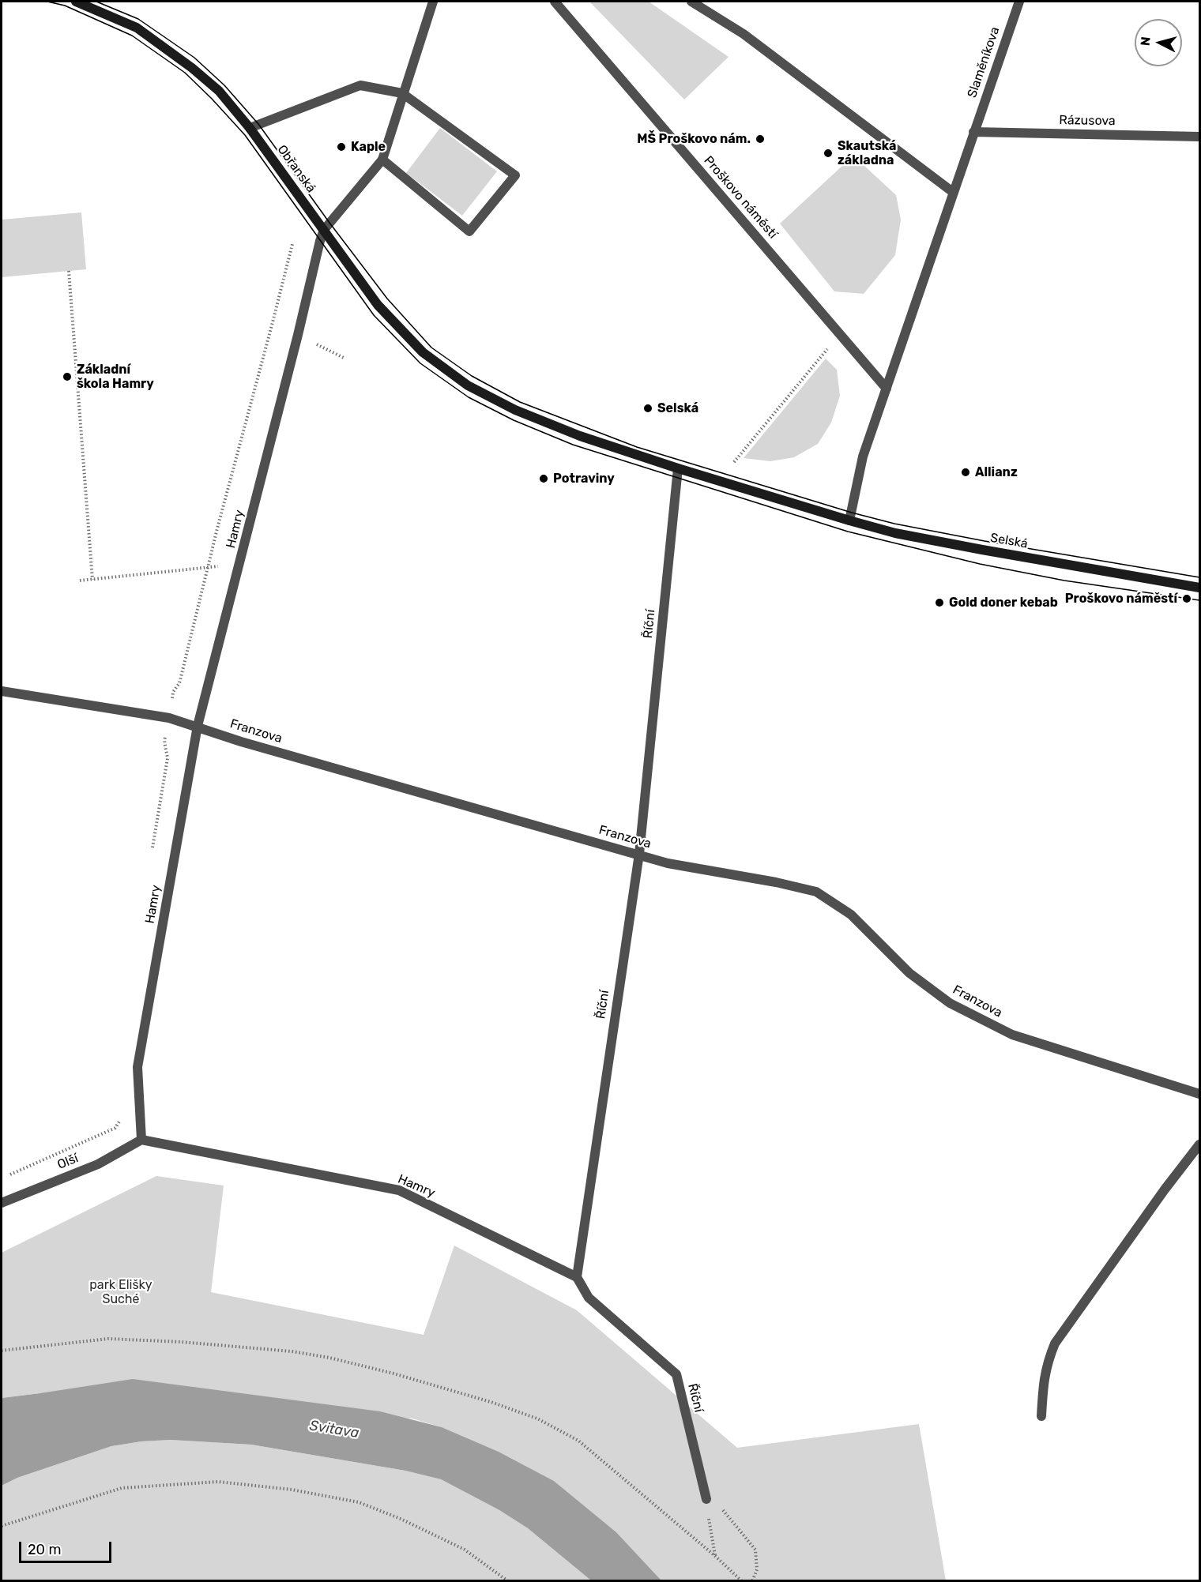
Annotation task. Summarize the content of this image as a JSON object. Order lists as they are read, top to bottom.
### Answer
{
  "streets": {
    "main road": ["Obřanská", "Selská"],
    "street": [
      "Slaměníkova",
      "Rázusova",
      "Proškovo náměstí",
      "Hamry",
      "Říční",
      "Franzova",
      "Olší"
    ]
  },
  "crossings": [
    ["Slaměníkova", "Rázusova"],
    ["Obřanská", "Hamry"],
    ["Obřanská", "Selská"],
    ["Hamry", "Říční"],
    ["Hamry", "Franzova"],
    ["Hamry", "Olší"],
    ["Selská", "Říční"],
    ["Říční", "Franzova"]
  ],
  "water": ["Svitava"],
  "parks": ["park Elišky Suché"],
  "places": [
    "MŠ Proškovo nám.",
    "Kaple",
    "Skautská základna",
    "Základní škola Hamry",
    "Selská",
    "Allianz",
    "Potraviny",
    "Proškovo náměstí",
    "Gold doner kebab"
  ],
  "scale_bar": "20 m",
  "north": "left"
}
